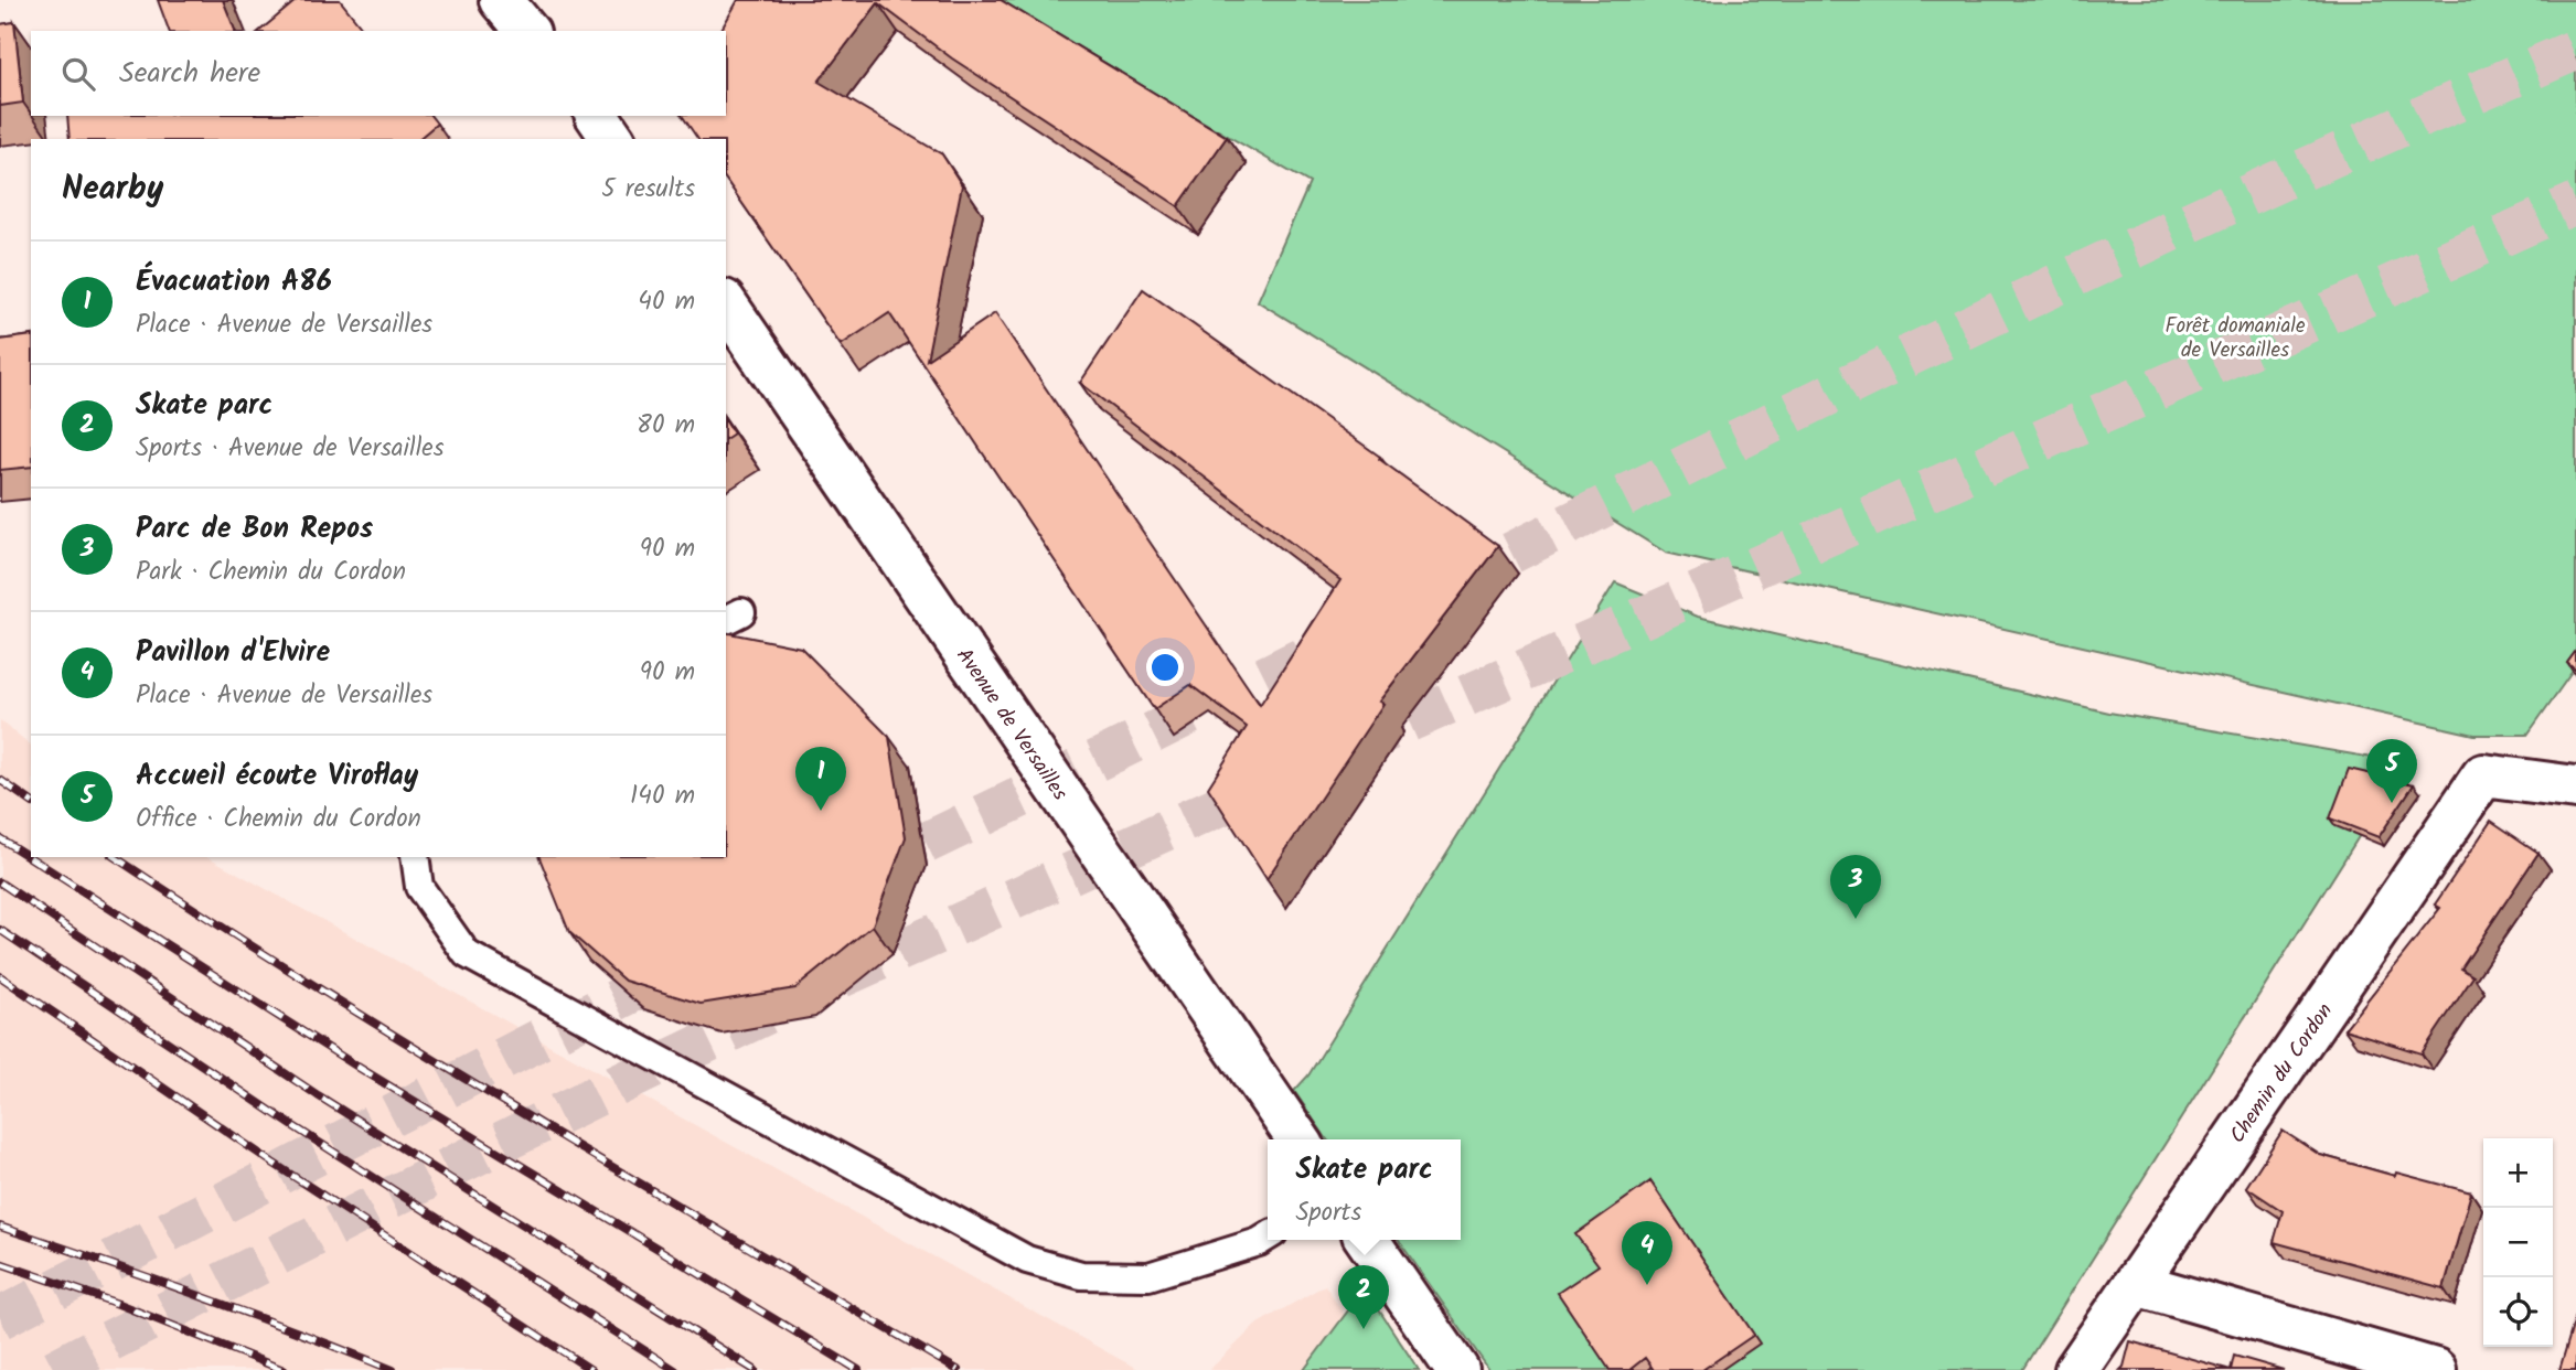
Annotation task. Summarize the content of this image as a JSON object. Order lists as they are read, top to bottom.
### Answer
{
  "streets": {
    "street": ["Avenue de Versailles", "Chemin du Cordon"]
  },
  "parks": ["Forêt domaniale de Versailles"],
  "page": {
    "search": "Search here",
    "heading": ["Nearby", "5 results"],
    "list": [
      {
        "mark": "1",
        "name": "Évacuation A86",
        "note": "Place · Avenue de Versailles",
        "value": "40 m"
      },
      {
        "mark": "2",
        "name": "Skate parc",
        "note": "Sports · Avenue de Versailles",
        "value": "80 m"
      },
      {
        "mark": "3",
        "name": "Parc de Bon Repos",
        "note": "Park · Chemin du Cordon",
        "value": "90 m"
      },
      {
        "mark": "4",
        "name": "Pavillon d'Elvire",
        "note": "Place · Avenue de Versailles",
        "value": "90 m"
      },
      {
        "mark": "5",
        "name": "Accueil écoute Viroflay",
        "note": "Office · Chemin du Cordon",
        "value": "140 m"
      }
    ],
    "pins": [
      "5",
      "1",
      "3",
      "4",
      "2"
    ],
    "map_buttons": ["+", "−"],
    "popup": ["Skate parc", "Sports"]
  }
}
